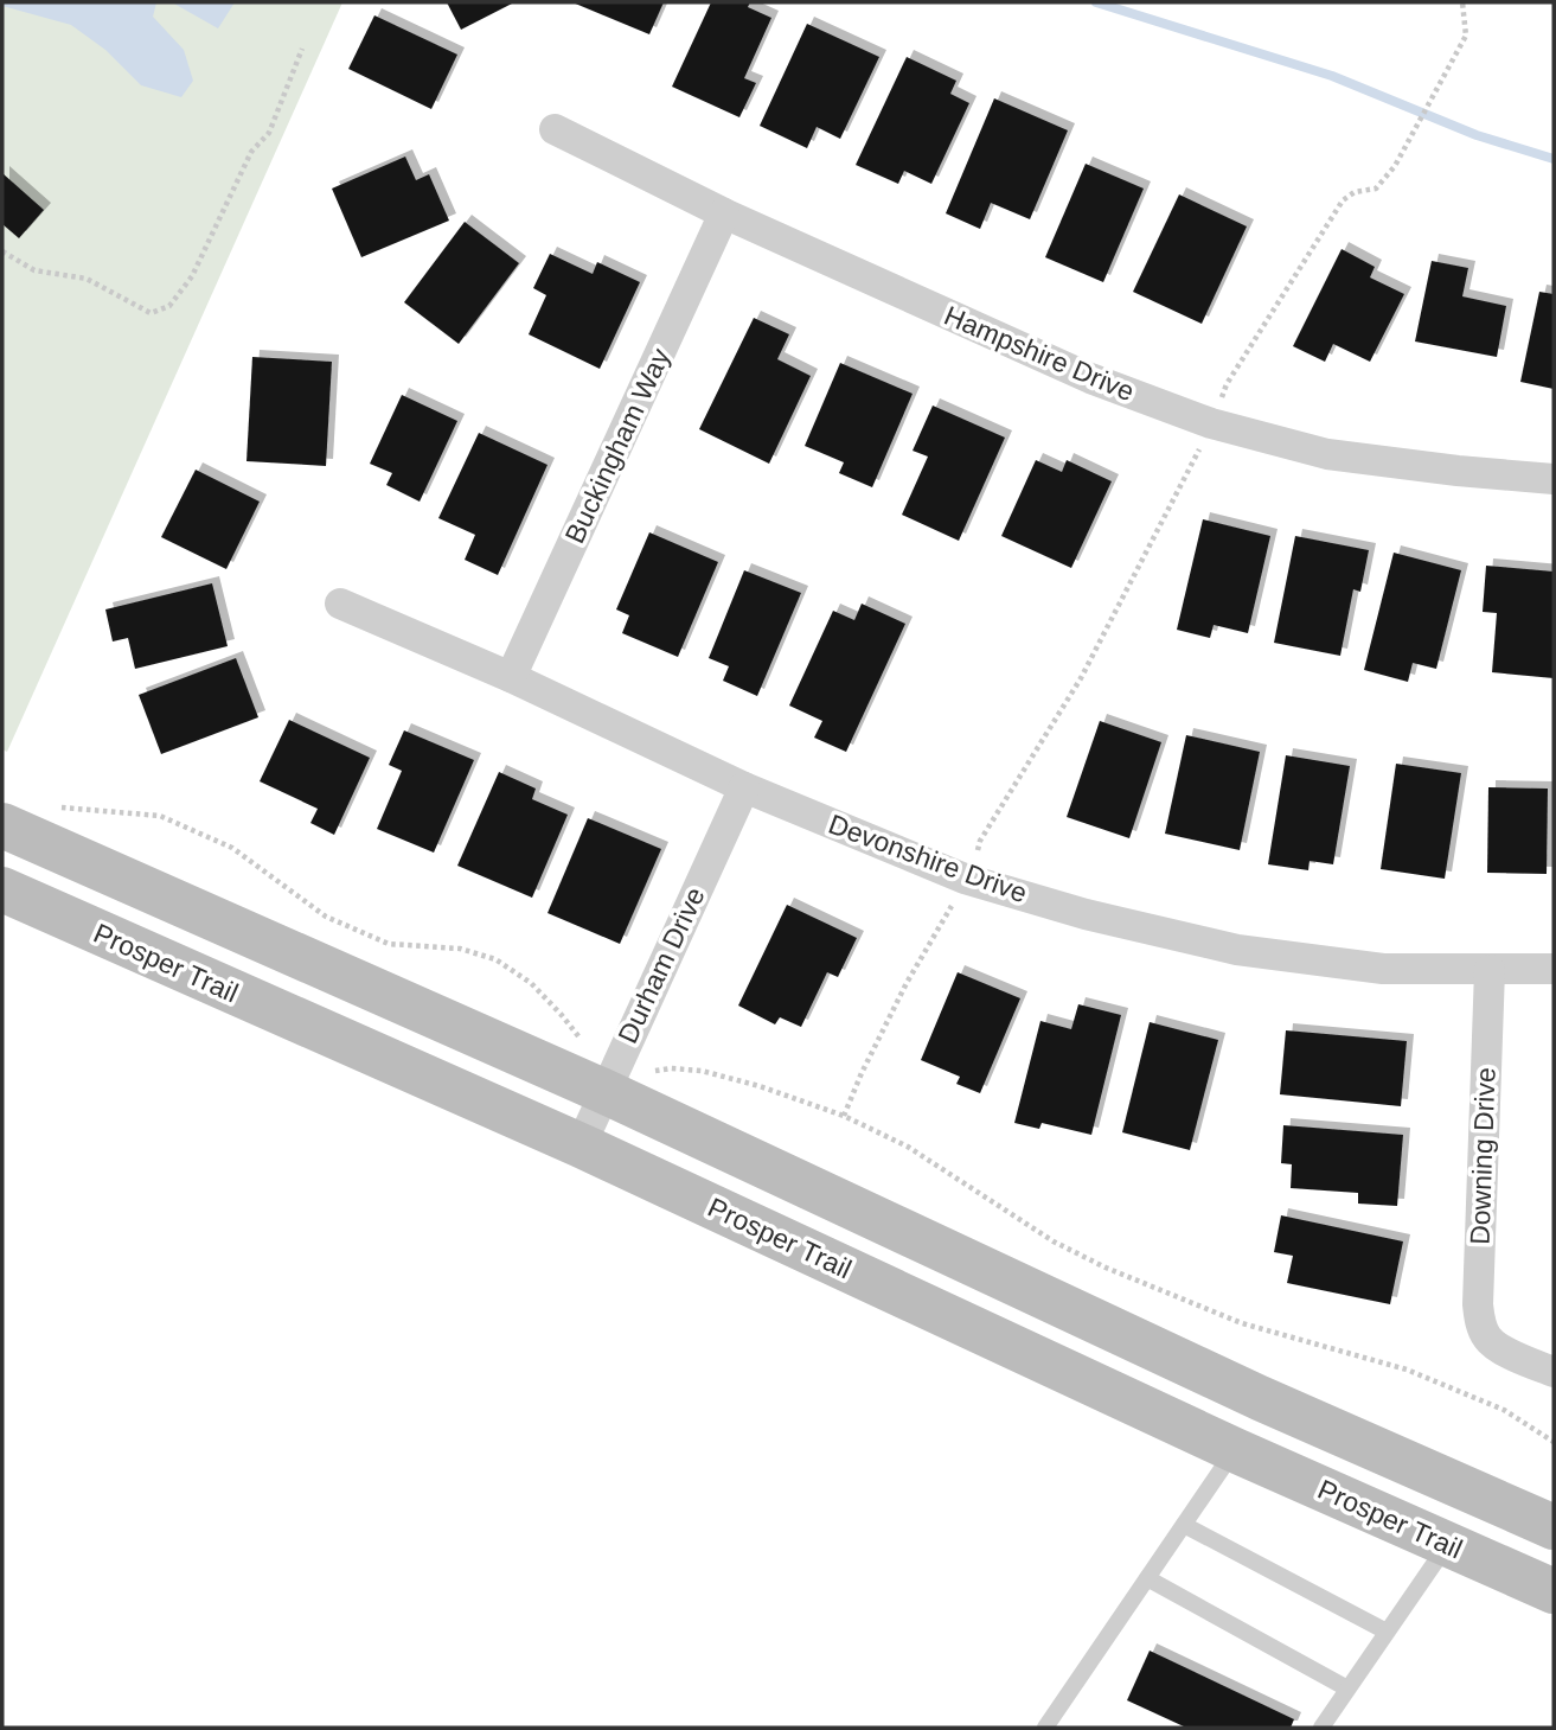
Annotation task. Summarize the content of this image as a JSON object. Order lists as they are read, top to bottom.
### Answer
{
  "streets": {
    "main road": ["Prosper Trail"],
    "street": [
      "Hampshire Drive",
      "Buckingham Way",
      "Devonshire Drive",
      "Durham Drive",
      "Downing Drive"
    ]
  },
  "crossings": [
    ["Hampshire Drive", "Buckingham Way"],
    ["Buckingham Way", "Devonshire Drive"],
    ["Devonshire Drive", "Durham Drive"],
    ["Devonshire Drive", "Downing Drive"],
    ["Prosper Trail", "Durham Drive"]
  ]
}
